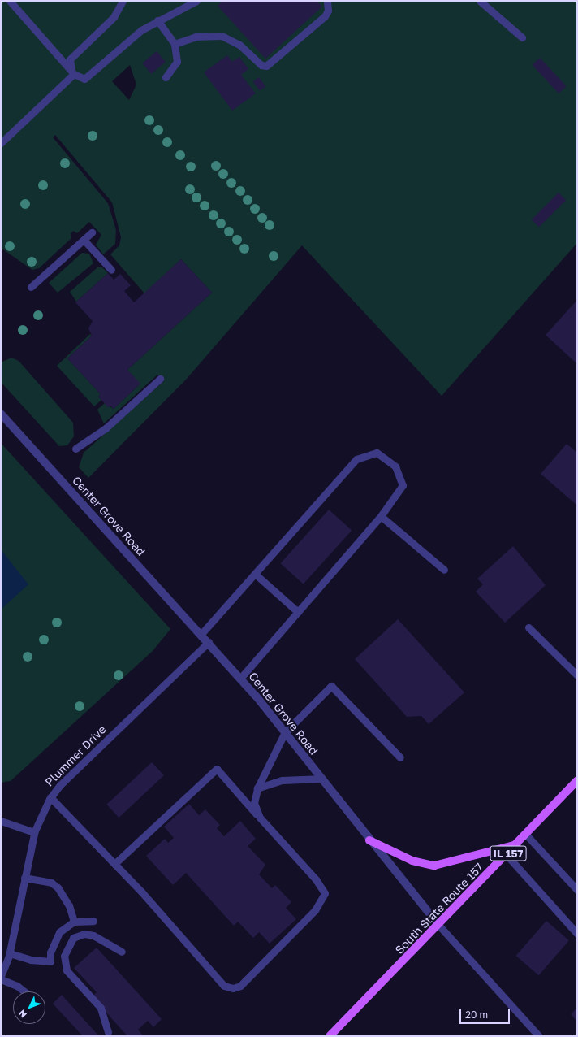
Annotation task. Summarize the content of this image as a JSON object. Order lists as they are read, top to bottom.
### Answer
{
  "streets": {
    "main road": ["IL 157", "South State Route 157"],
    "street": ["Center Grove Road"],
    "lane": ["Plummer Drive"]
  },
  "crossings": [
    ["Center Grove Road", "Plummer Drive"],
    ["Center Grove Road", "South State Route 157"]
  ],
  "scale_bar": "20 m",
  "north": "bottom left"
}
